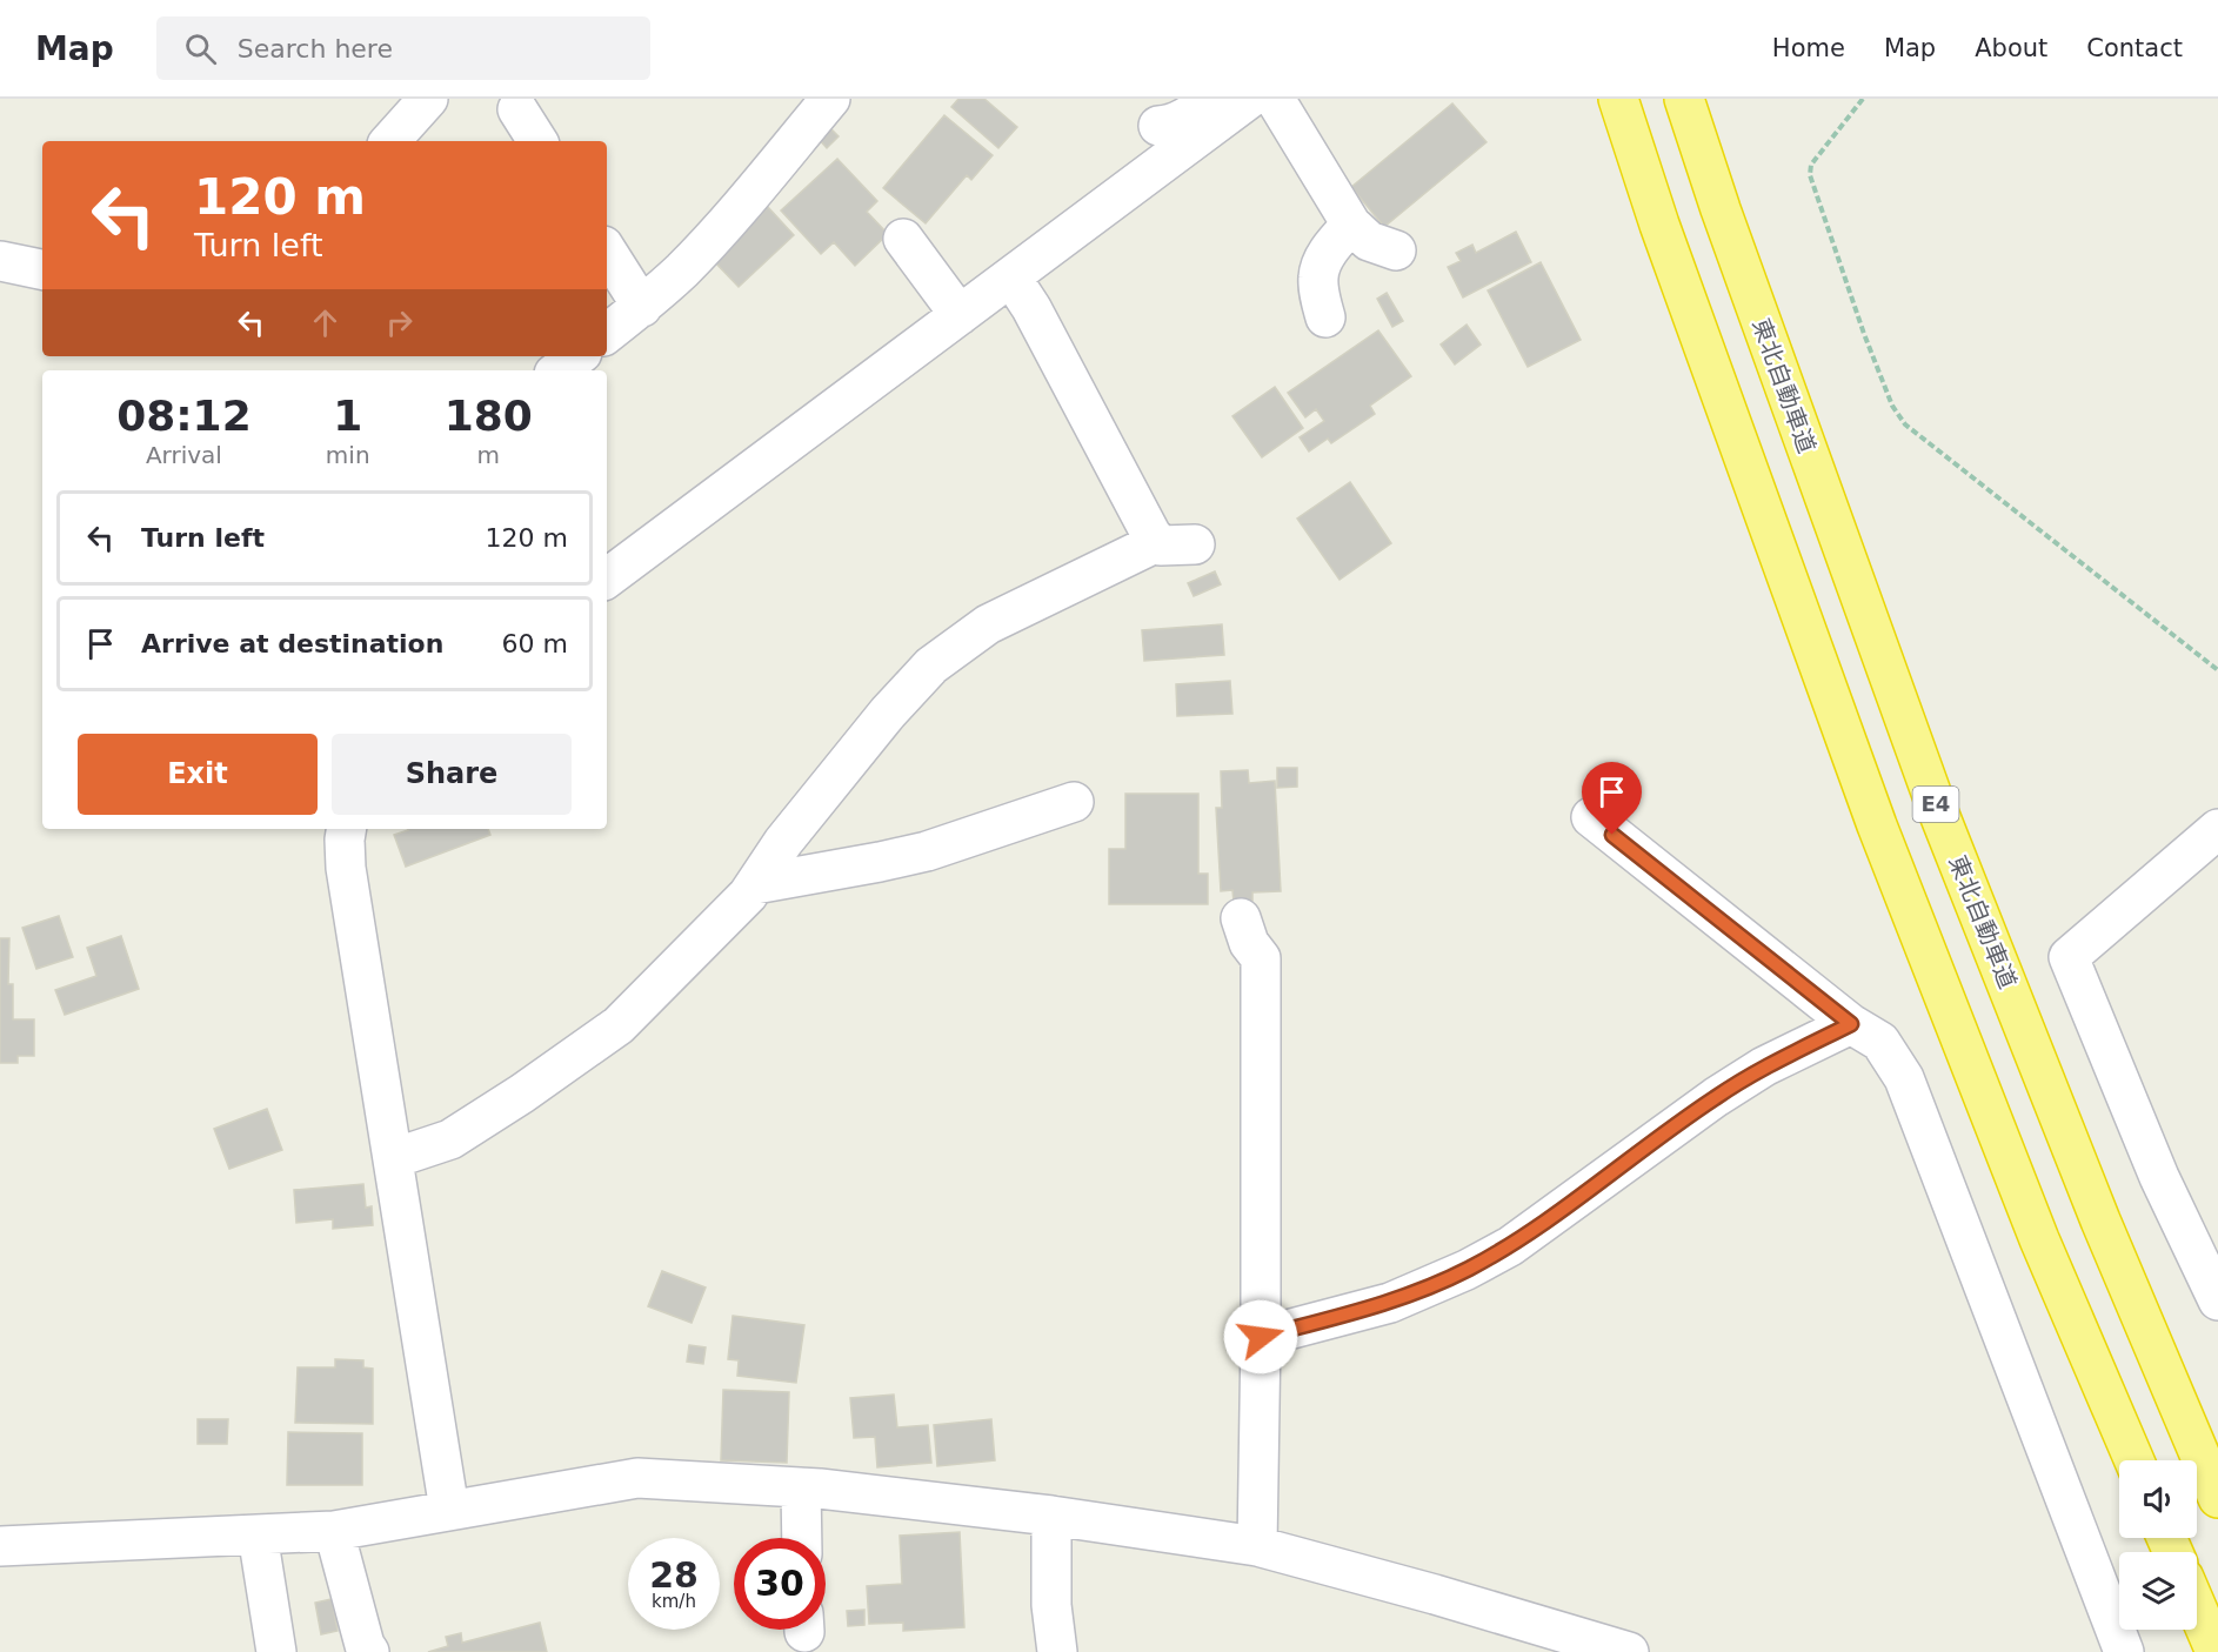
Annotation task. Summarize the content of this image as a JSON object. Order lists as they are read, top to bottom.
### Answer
{
  "streets": {
    "highway": ["東北自動車道", "E4"]
  },
  "page": {
    "header": "Map",
    "search": "Search here",
    "nav": [
      "Home",
      "Map",
      "About",
      "Contact"
    ],
    "turn": ["120 m", "Turn left"],
    "eta": [
      "08:12",
      "Arrival",
      "1",
      "min",
      "180",
      "m"
    ],
    "list": [
      {
        "name": "Turn left",
        "value": "120 m"
      },
      {
        "name": "Arrive at destination",
        "value": "60 m"
      }
    ],
    "buttons": ["Exit", "Share"],
    "speed": "28 km/h",
    "limit": "30"
  }
}
